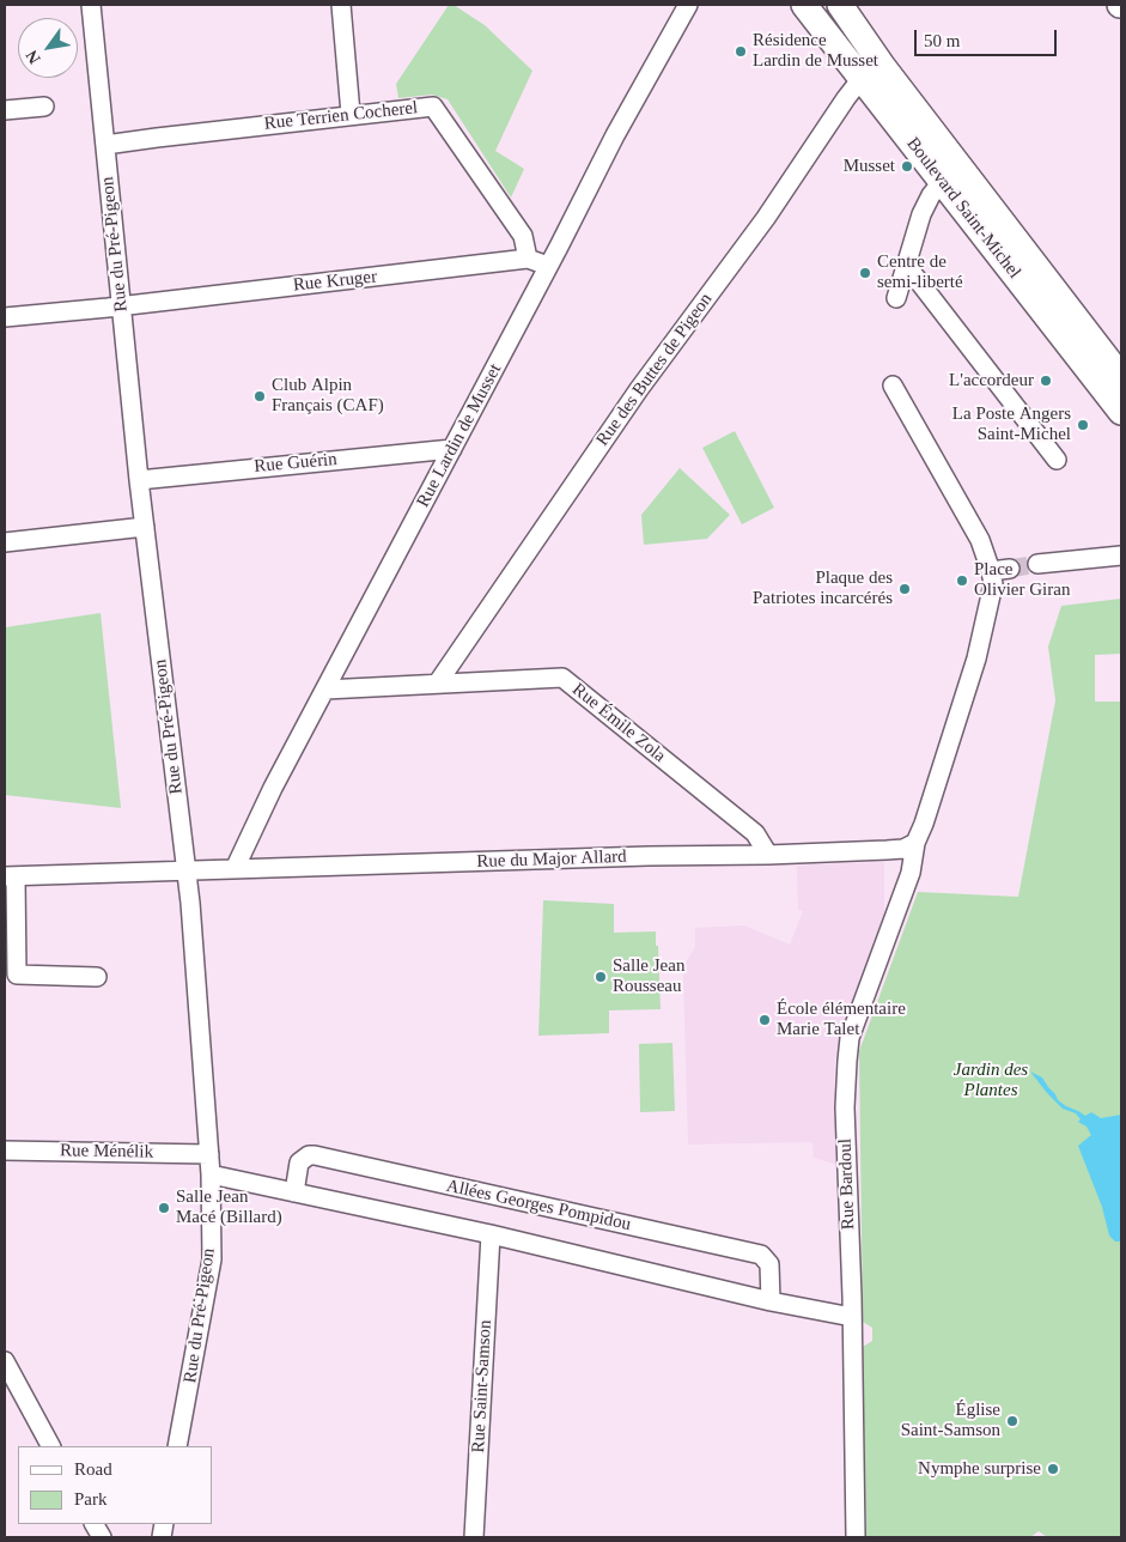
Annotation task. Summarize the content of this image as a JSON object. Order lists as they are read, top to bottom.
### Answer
{
  "streets": {
    "main road": ["Boulevard Saint-Michel"],
    "street": [
      "Rue Terrien Cocherel",
      "Rue du Pré-Pigeon",
      "Rue Kruger",
      "Rue des Buttes de Pigeon",
      "Rue Lardin de Musset",
      "Rue Guérin",
      "Rue Émile Zola",
      "Rue du Major Allard",
      "Rue Ménélik",
      "Rue Bardoul",
      "Allées Georges Pompidou",
      "Rue Saint-Samson"
    ]
  },
  "crossings": [
    ["Rue Terrien Cocherel", "Rue du Pré-Pigeon"],
    ["Rue Terrien Cocherel", "Rue Kruger"],
    ["Boulevard Saint-Michel", "Rue des Buttes de Pigeon"],
    ["Rue du Pré-Pigeon", "Rue Kruger"],
    ["Rue du Pré-Pigeon", "Rue Guérin"],
    ["Rue du Pré-Pigeon", "Rue du Major Allard"],
    ["Rue du Pré-Pigeon", "Rue Ménélik"],
    ["Rue Kruger", "Rue Lardin de Musset"],
    ["Rue des Buttes de Pigeon", "Rue Émile Zola"],
    ["Rue Lardin de Musset", "Rue Guérin"],
    ["Rue Lardin de Musset", "Rue Émile Zola"],
    ["Rue Lardin de Musset", "Rue du Major Allard"],
    ["Rue Émile Zola", "Rue du Major Allard"],
    ["Rue du Major Allard", "Rue Bardoul"]
  ],
  "parks": ["Jardin des Plantes"],
  "places": [
    "Résidence Lardin de Musset",
    "Musset",
    "Centre de semi-liberté",
    "L'accordeur",
    "Club Alpin Français (CAF)",
    "La Poste Angers Saint-Michel",
    "Place Olivier Giran",
    "Plaque des Patriotes incarcérés",
    "Salle Jean Rousseau",
    "École élémentaire Marie Talet",
    "Salle Jean Macé (Billard)",
    "Église Saint-Samson",
    "Nymphe surprise"
  ],
  "legend": ["Road", "Park"],
  "scale_bar": "50 m",
  "north": "bottom left"
}
